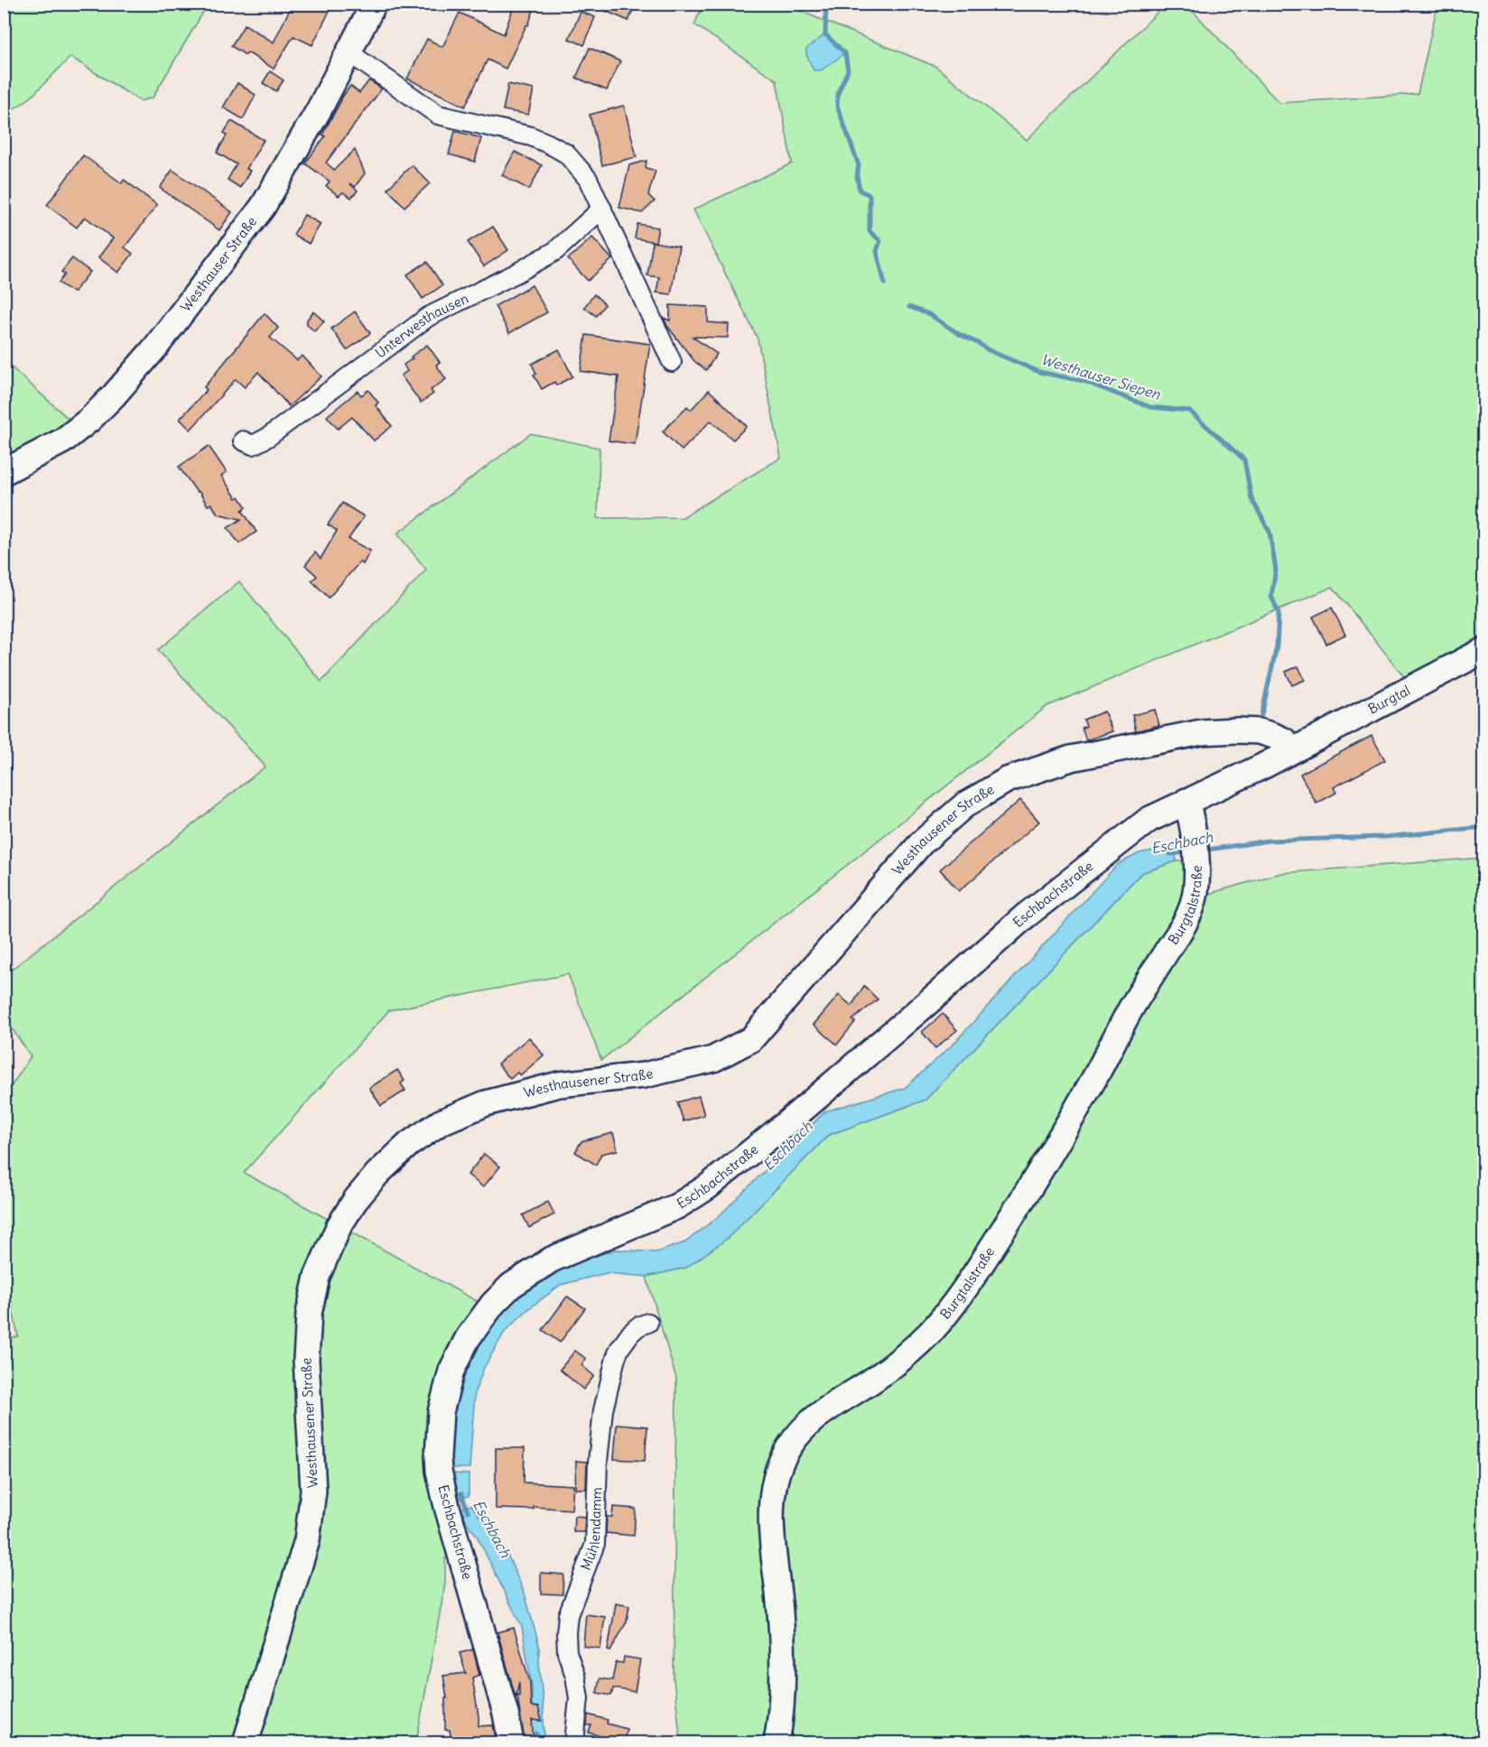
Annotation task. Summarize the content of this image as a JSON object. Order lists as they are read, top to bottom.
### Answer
{
  "streets": {
    "main road": [
      "Westhauser Straße",
      "Burgtal",
      "Westhausener Straße",
      "Eschbachstraße",
      "Burgtalstraße"
    ],
    "street": ["Unterwesthausen", "Mühlendamm"]
  },
  "crossings": [
    ["Burgtal", "Westhausener Straße"],
    ["Burgtal", "Eschbachstraße"],
    ["Westhausener Straße", "Eschbachstraße"],
    ["Eschbachstraße", "Burgtalstraße"]
  ],
  "water": ["Westhauser Siepen", "Eschbach"]
}
